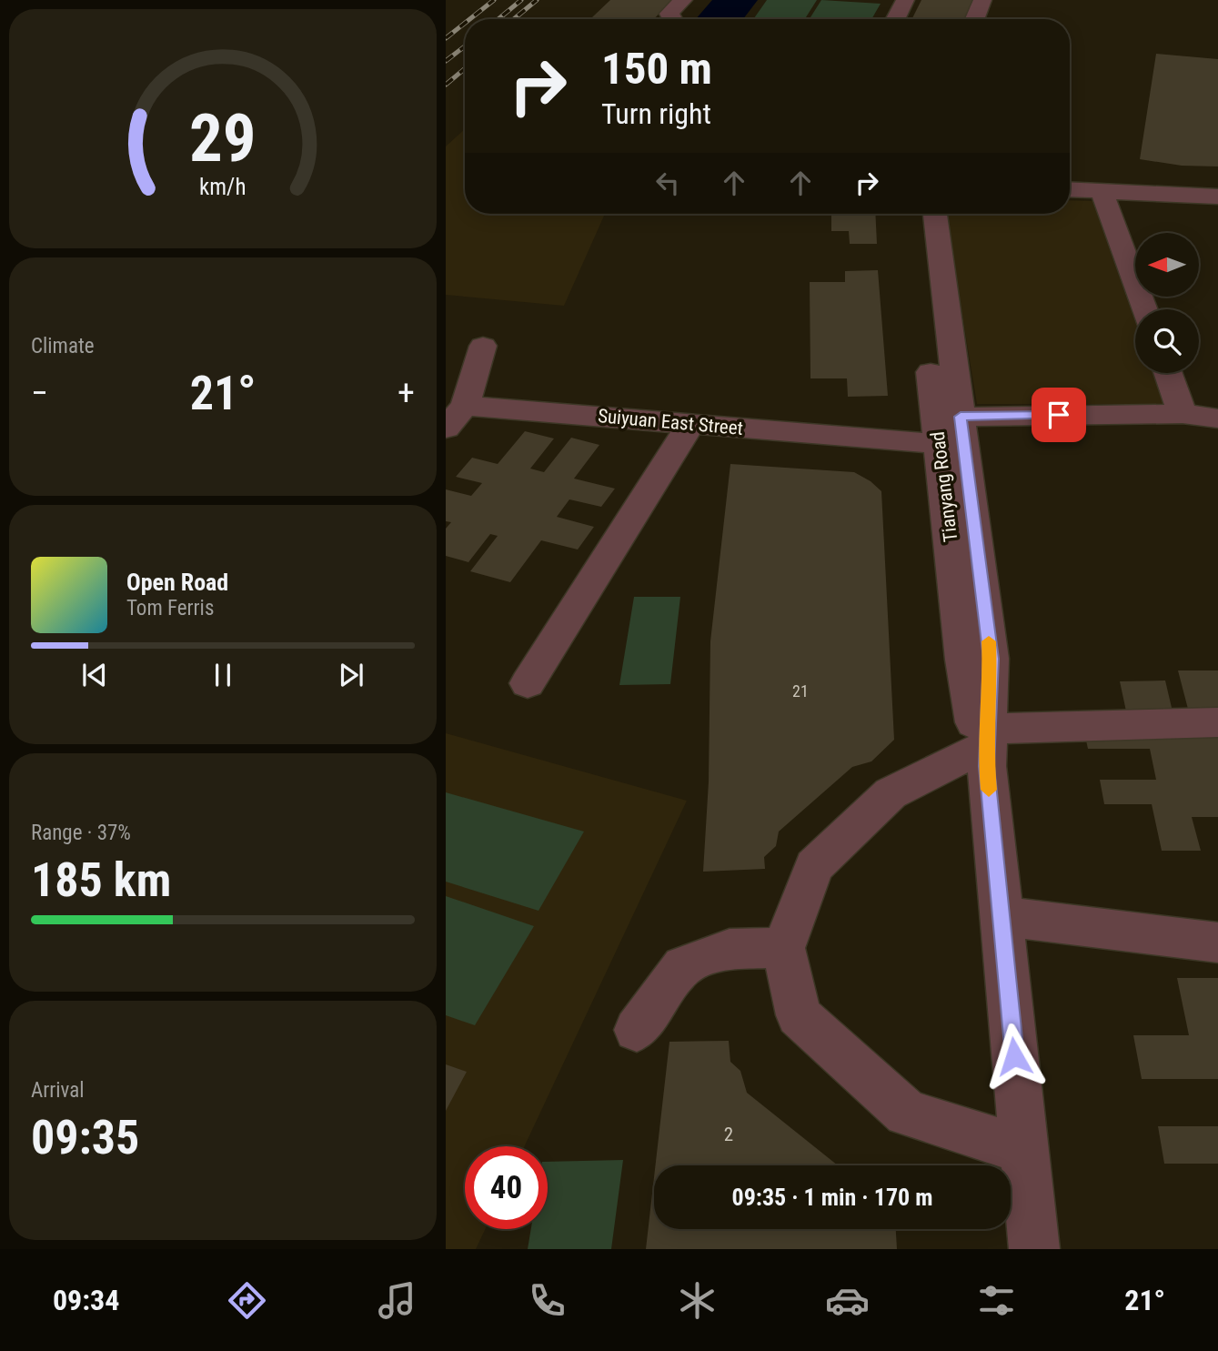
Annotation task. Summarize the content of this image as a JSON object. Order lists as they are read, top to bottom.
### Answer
{
  "streets": {
    "street": ["Suiyuan East Street", "Tianyang Road"]
  },
  "crossings": [
    ["Suiyuan East Street", "Tianyang Road"]
  ],
  "house_numbers": ["21", "2"],
  "north": "left",
  "page": {
    "turn": ["150 m", "Turn right"],
    "tile": [
      "Climate",
      ["Range · 37%", "185 km"],
      ["Arrival", "09:35"]
    ],
    "heat": ["−", "21°", "+"],
    "song": ["Open Road", "Tom Ferris"],
    "limit": "40",
    "trip": "09:35 · 1 min · 170 m",
    "tabs": ["09:34", "21°"],
    "gauge": ["29", "km/h"]
  }
}
